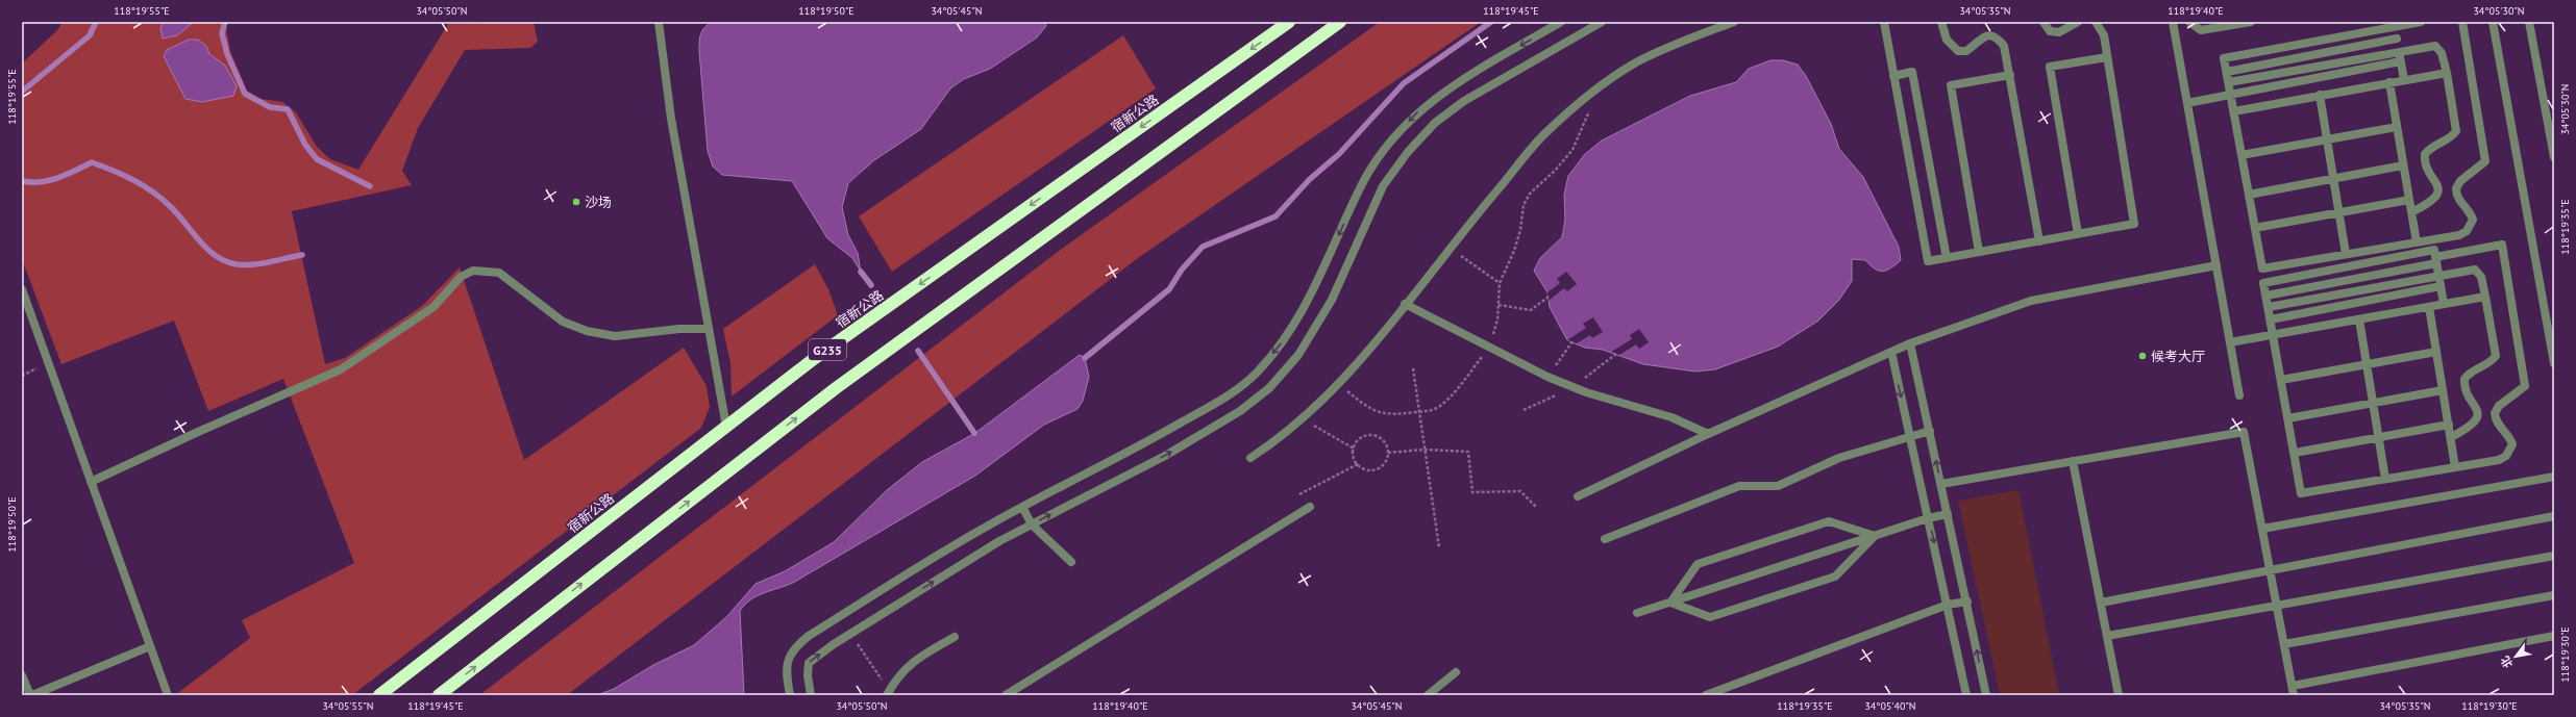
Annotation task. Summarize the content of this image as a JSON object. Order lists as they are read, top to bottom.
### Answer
{
  "streets": {
    "highway": ["宿新公路", "G235"]
  },
  "places": ["沙场", "候考大厅"],
  "north": "bottom left",
  "coordinates": [
    "118°19'55\"E",
    "34°05'50\"N",
    "118°19'50\"E",
    "34°05'45\"N",
    "118°19'45\"E",
    "34°05'35\"N",
    "118°19'40\"E",
    "34°05'30\"N",
    "118°19'35\"E",
    "118°19'30\"E",
    "34°05'55\"N",
    "34°05'40\"N"
  ]
}
